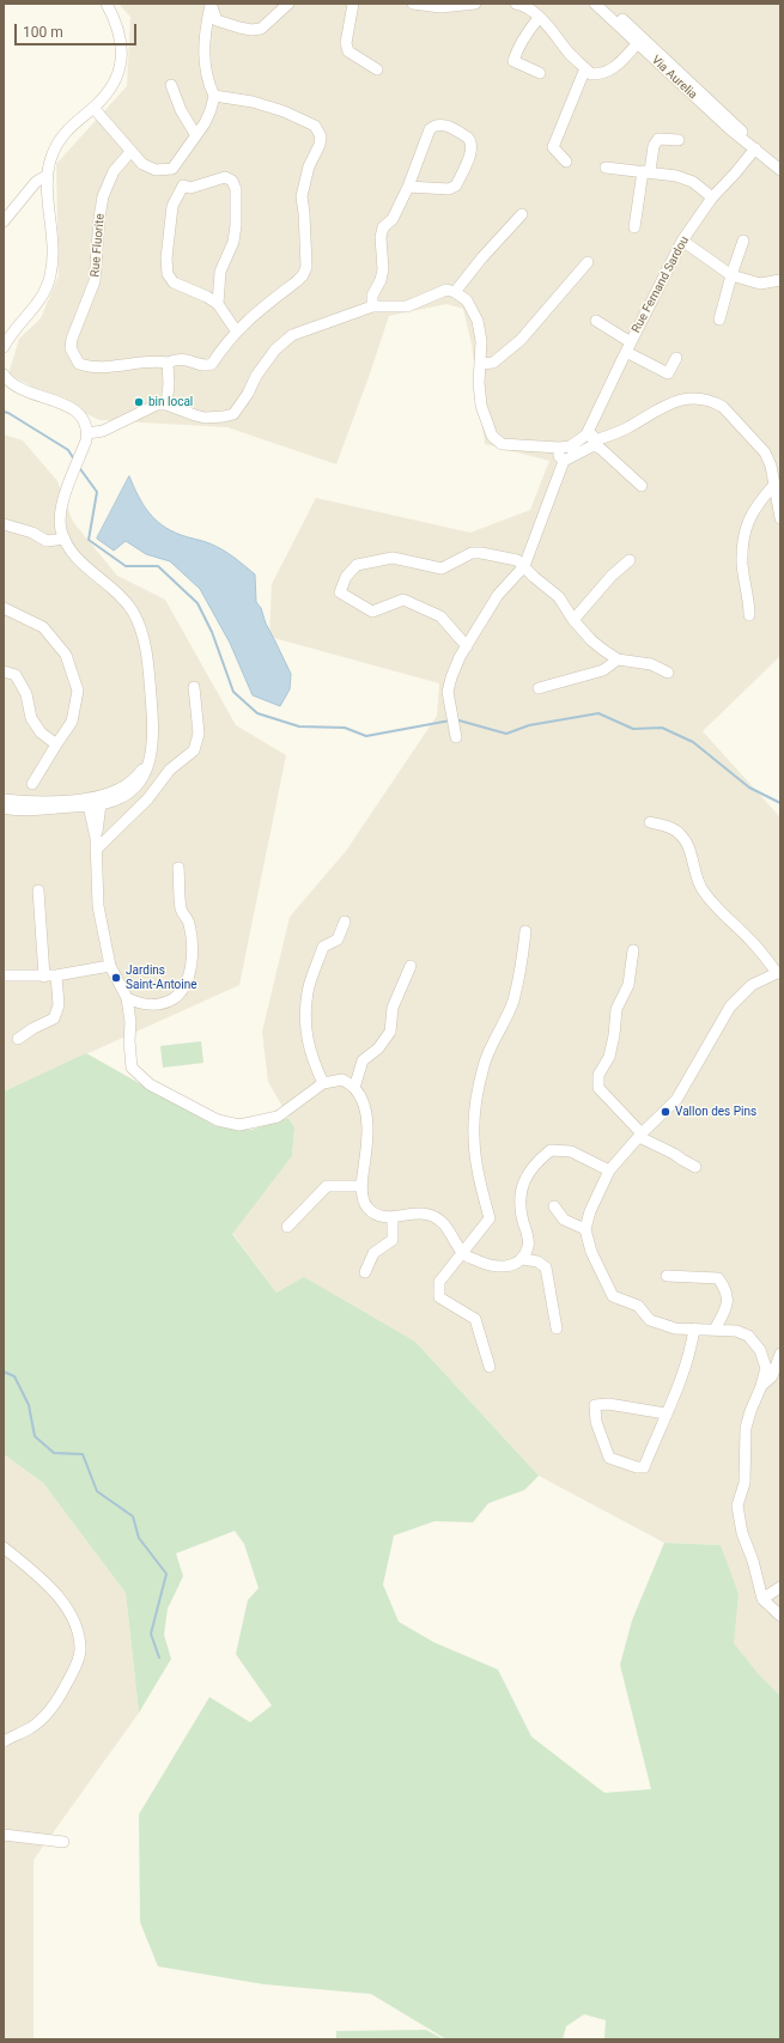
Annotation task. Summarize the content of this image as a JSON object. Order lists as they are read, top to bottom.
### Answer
{
  "streets": {
    "street": ["Via Aurelia", "Rue Fluorite", "Rue Fernand Sardou"]
  },
  "crossings": [
    ["Via Aurelia", "Rue Fernand Sardou"]
  ],
  "places": ["bin local", "Jardins Saint-Antoine", "Vallon des Pins"],
  "scale_bar": "100 m"
}
